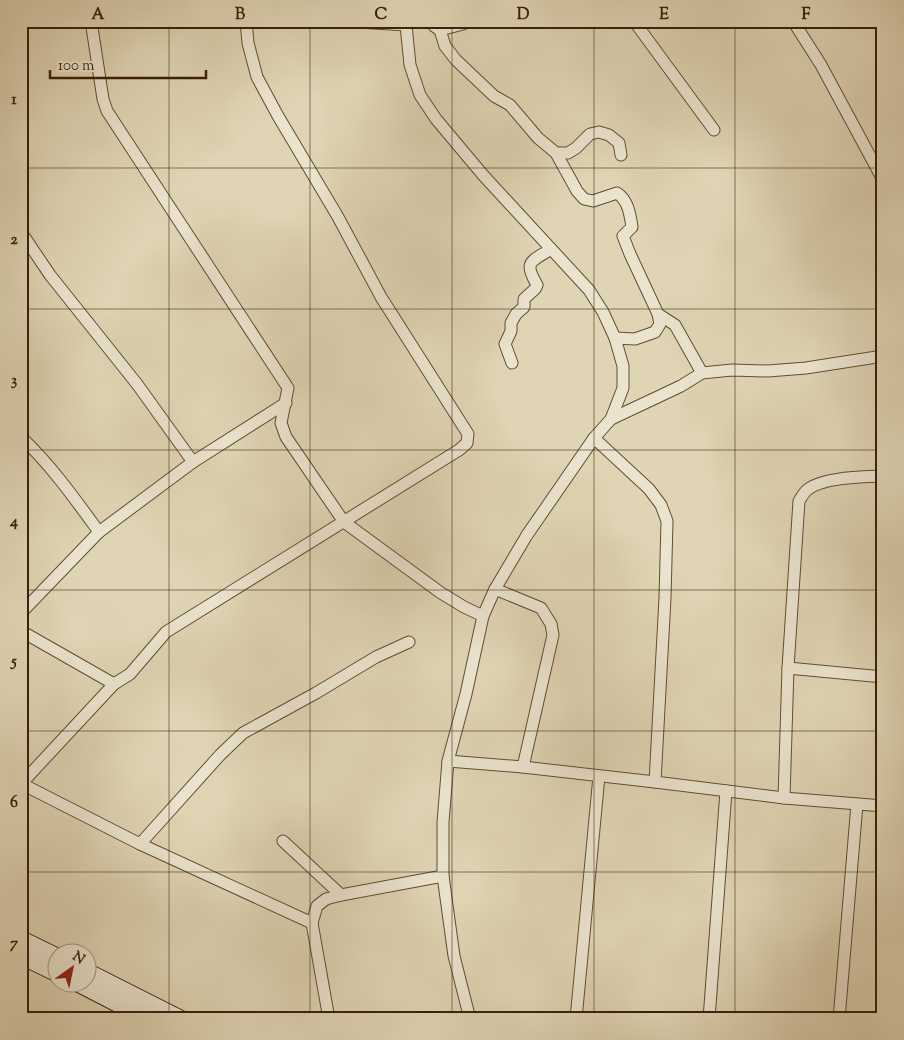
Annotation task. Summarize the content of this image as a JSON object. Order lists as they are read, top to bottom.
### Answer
{
  "scale_bar": "100 m",
  "north": "top right",
  "grid": {
    "columns": [
      "A",
      "B",
      "C",
      "D",
      "E",
      "F"
    ],
    "rows": [
      "1",
      "2",
      "3",
      "4",
      "5",
      "6",
      "7"
    ]
  }
}
